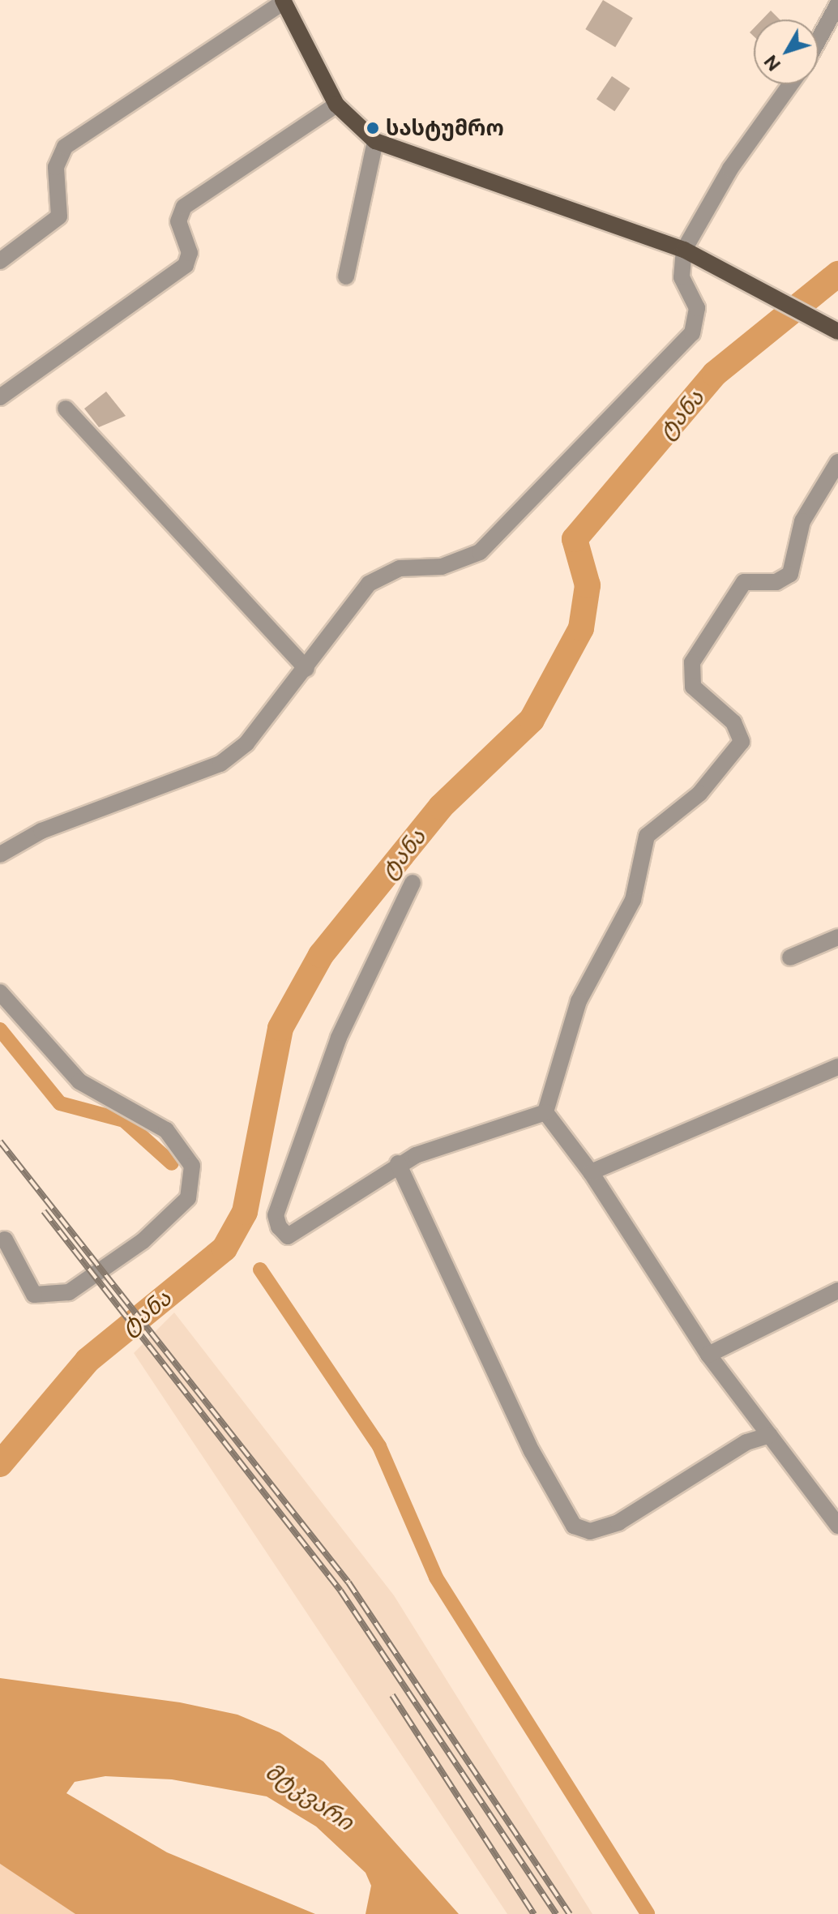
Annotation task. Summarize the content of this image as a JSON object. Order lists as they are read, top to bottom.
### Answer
{
  "water": ["ტანა", "მტკვარი"],
  "places": ["სასტუმრო"],
  "north": "bottom left"
}
